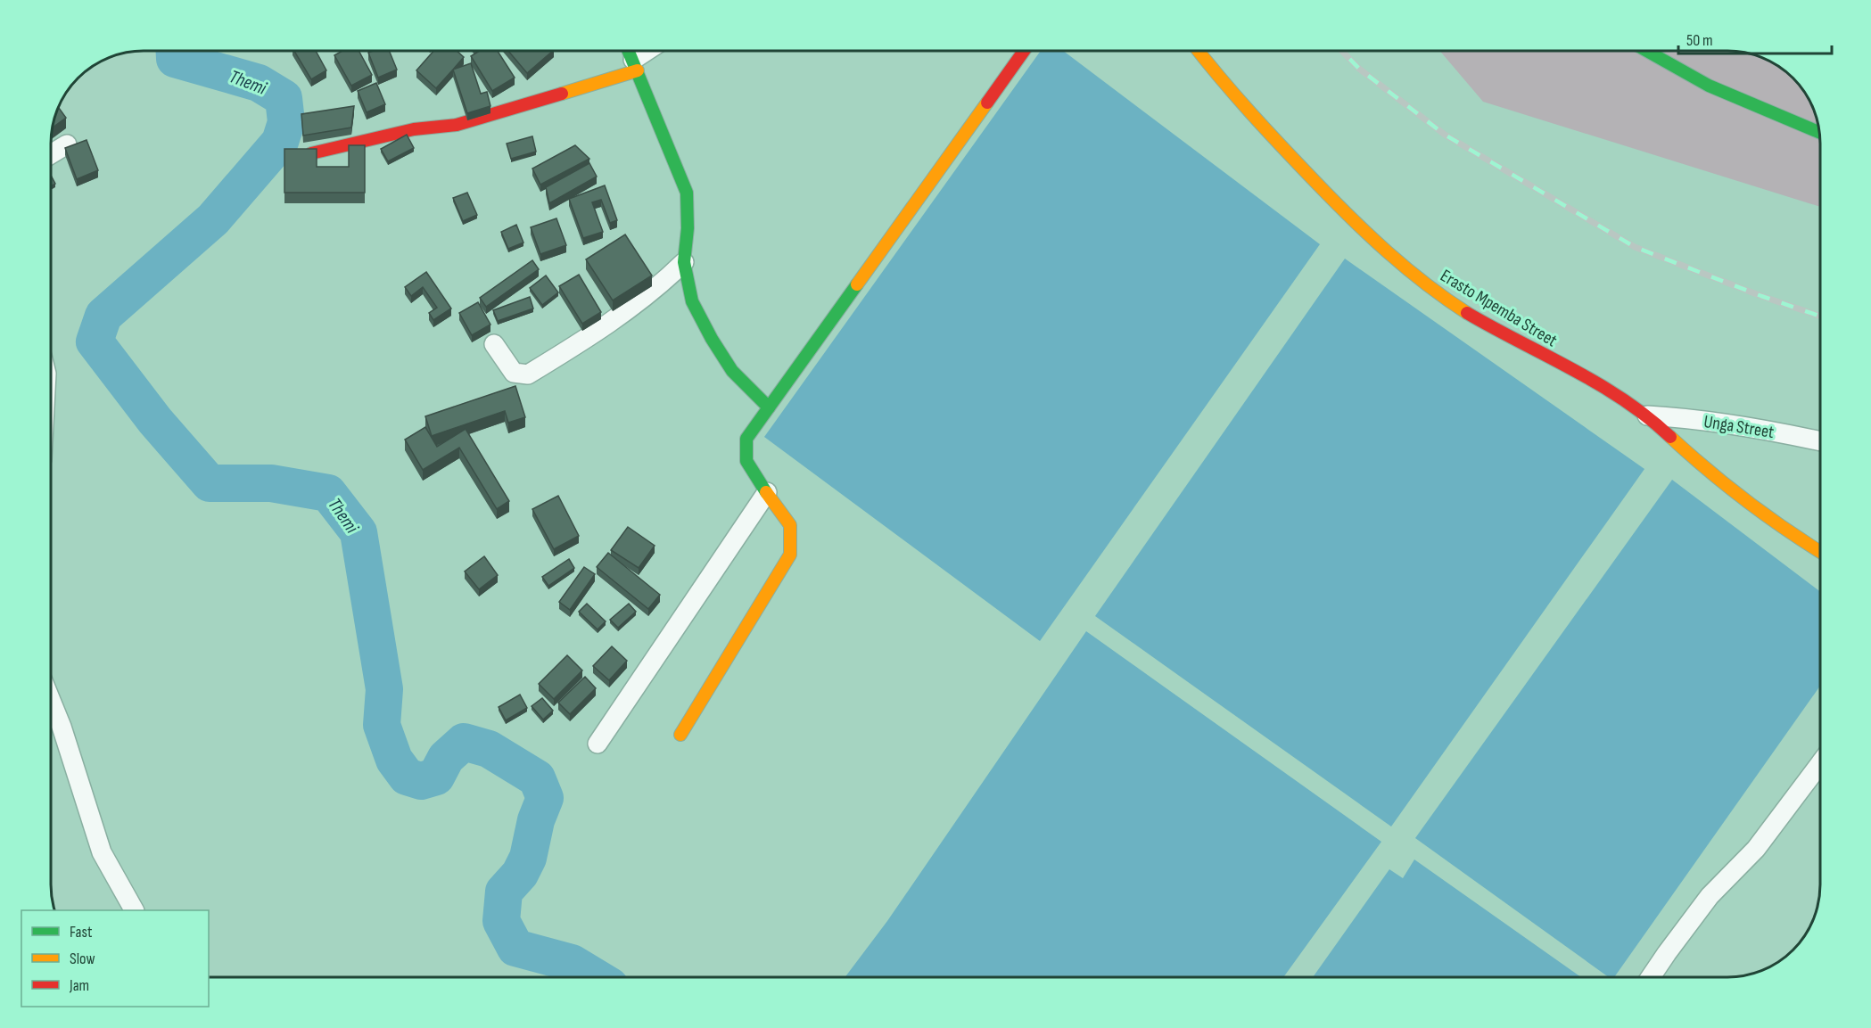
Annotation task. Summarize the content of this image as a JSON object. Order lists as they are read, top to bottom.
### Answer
{
  "streets": {
    "street": ["Erasto Mpemba Street", "Unga Street"]
  },
  "crossings": [
    ["Erasto Mpemba Street", "Unga Street"]
  ],
  "water": ["Themi"],
  "legend": ["Fast", "Slow", "Jam"],
  "scale_bar": "50 m"
}
